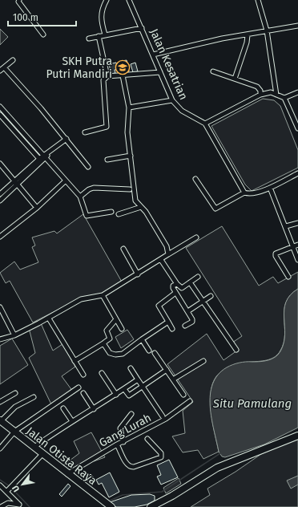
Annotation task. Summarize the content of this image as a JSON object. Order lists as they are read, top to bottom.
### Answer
{
  "streets": {
    "main road": ["Jalan Otista Raya"],
    "street": ["Jalan Kesatrian", "Gang Lurah"]
  },
  "crossings": [
    ["Gang Lurah", "Jalan Otista Raya"]
  ],
  "water": ["Situ Pamulang"],
  "places": {
    "school or university": ["SKH Putra Putri Mandiri"]
  },
  "scale_bar": "100 m",
  "north": "bottom left"
}
